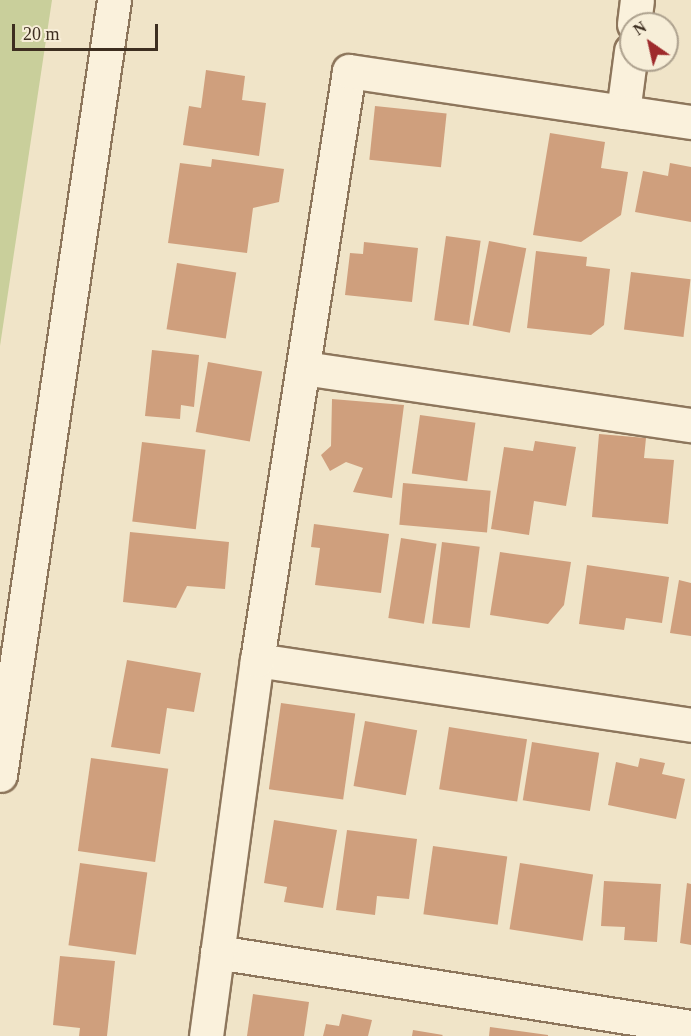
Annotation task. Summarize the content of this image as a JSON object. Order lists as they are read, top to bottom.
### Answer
{
  "scale_bar": "20 m",
  "north": "top left"
}
